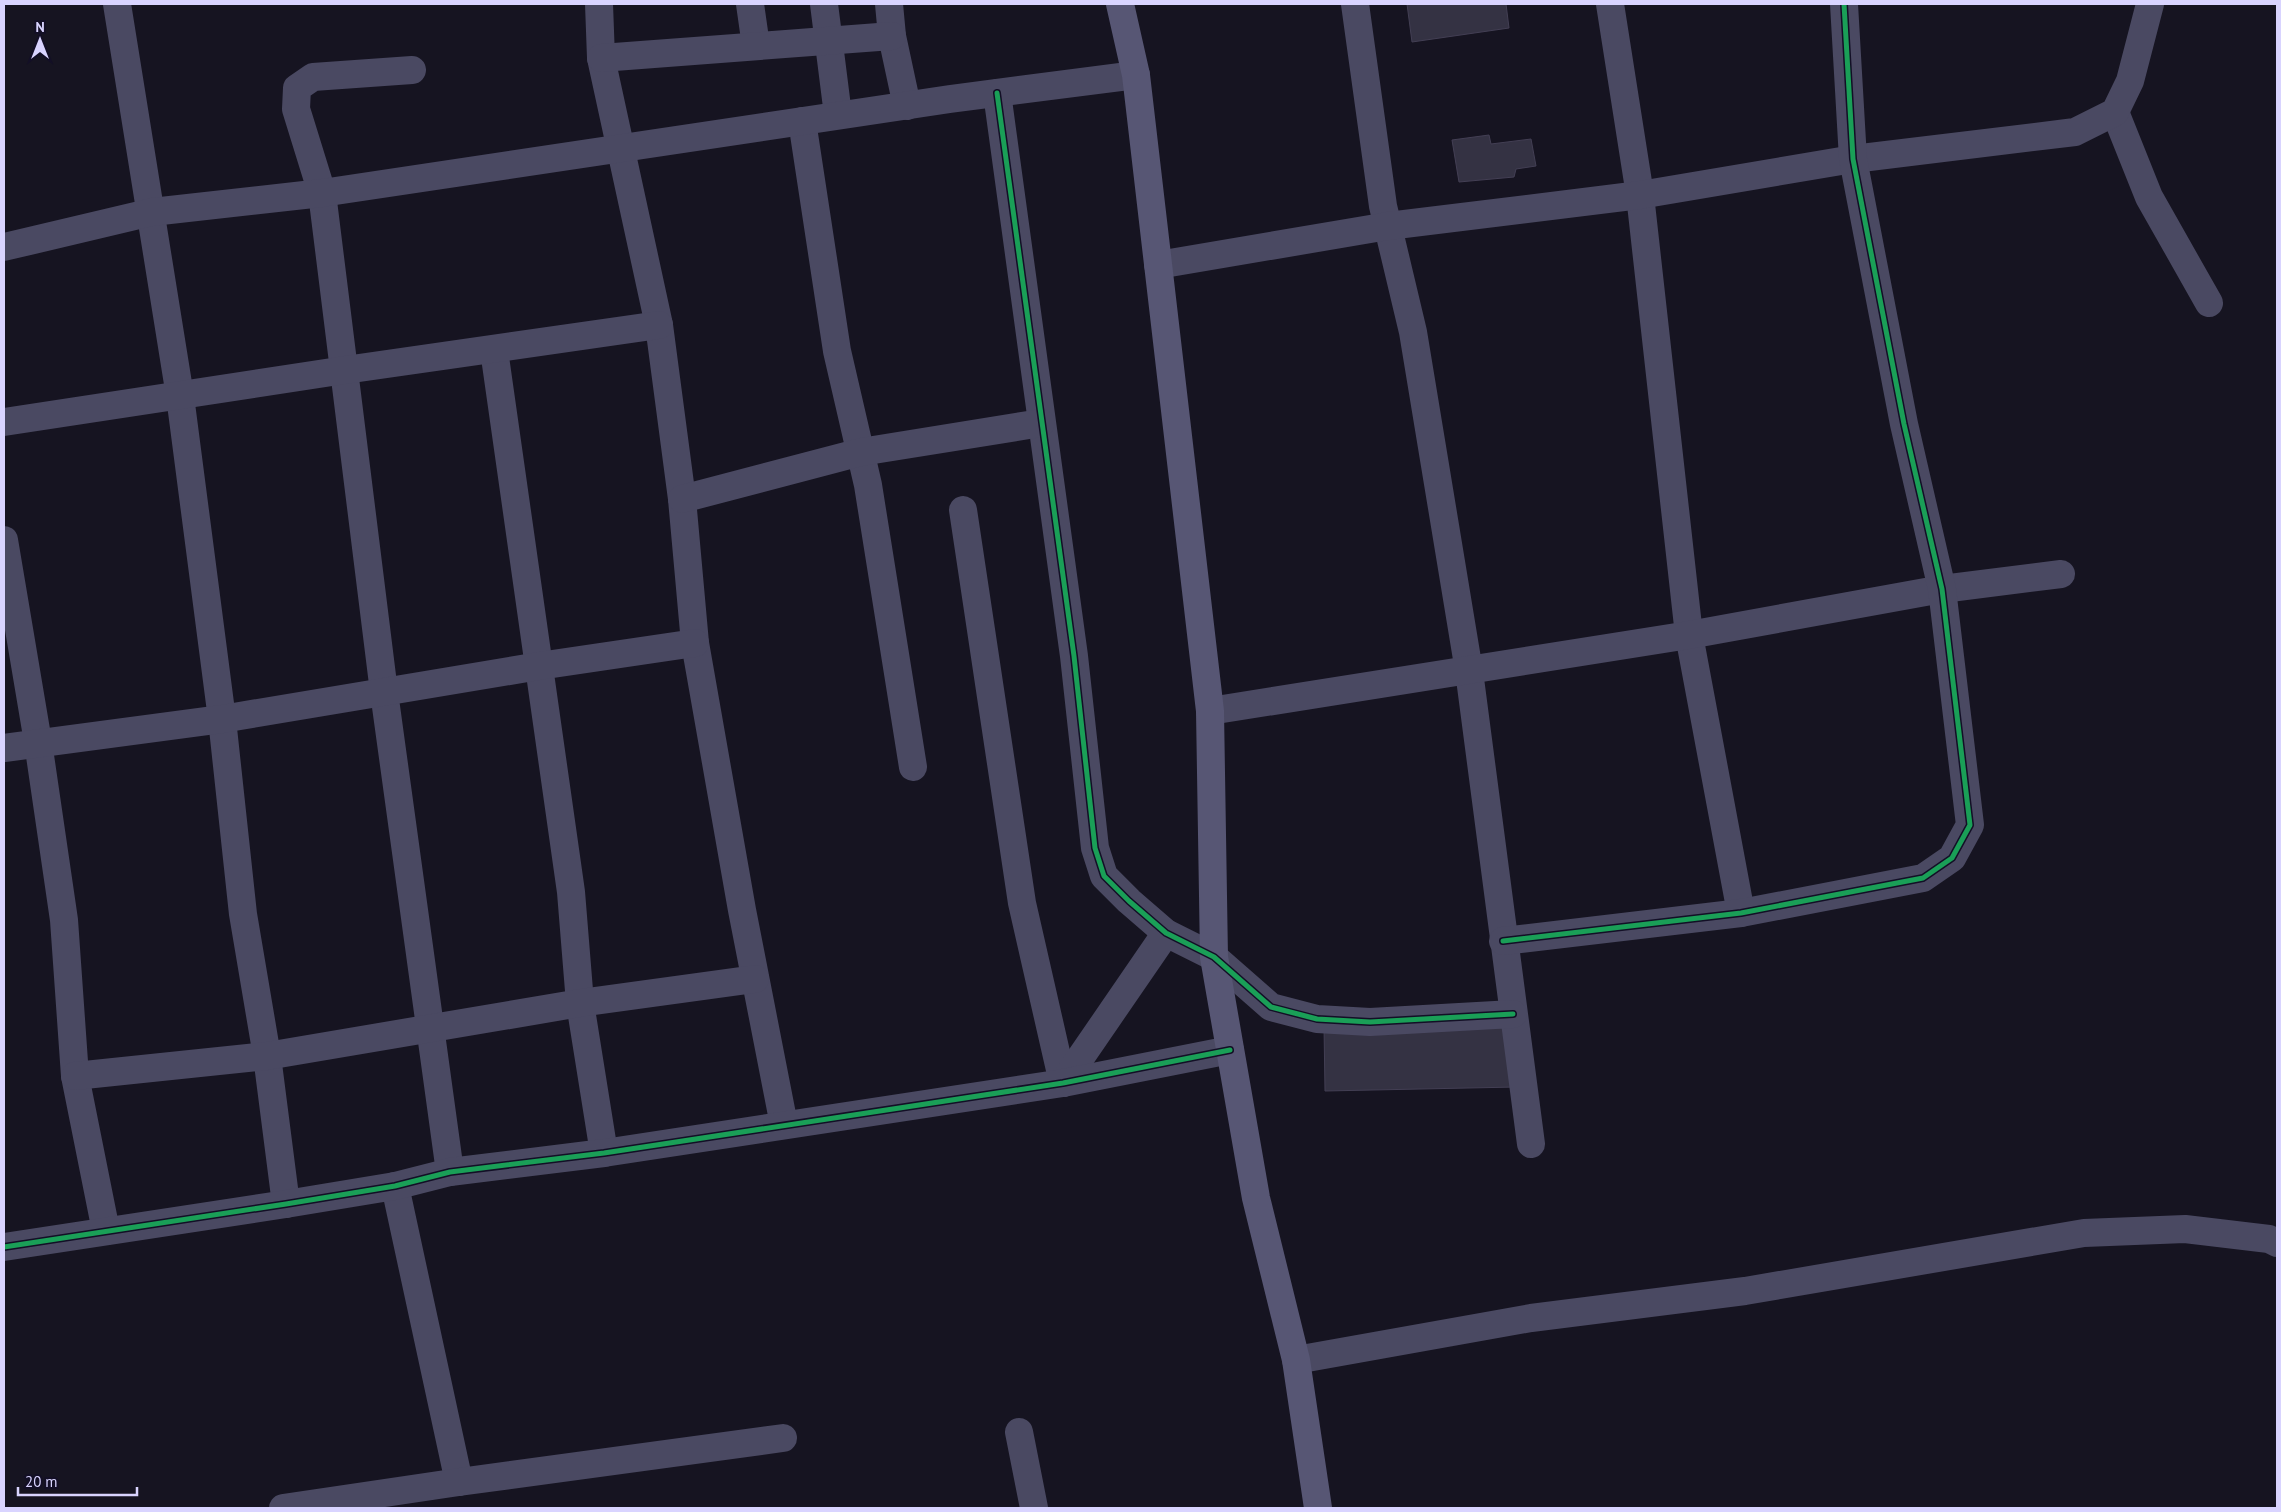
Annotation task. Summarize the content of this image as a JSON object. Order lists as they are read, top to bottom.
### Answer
{
  "scale_bar": "20 m",
  "north": "top"
}
